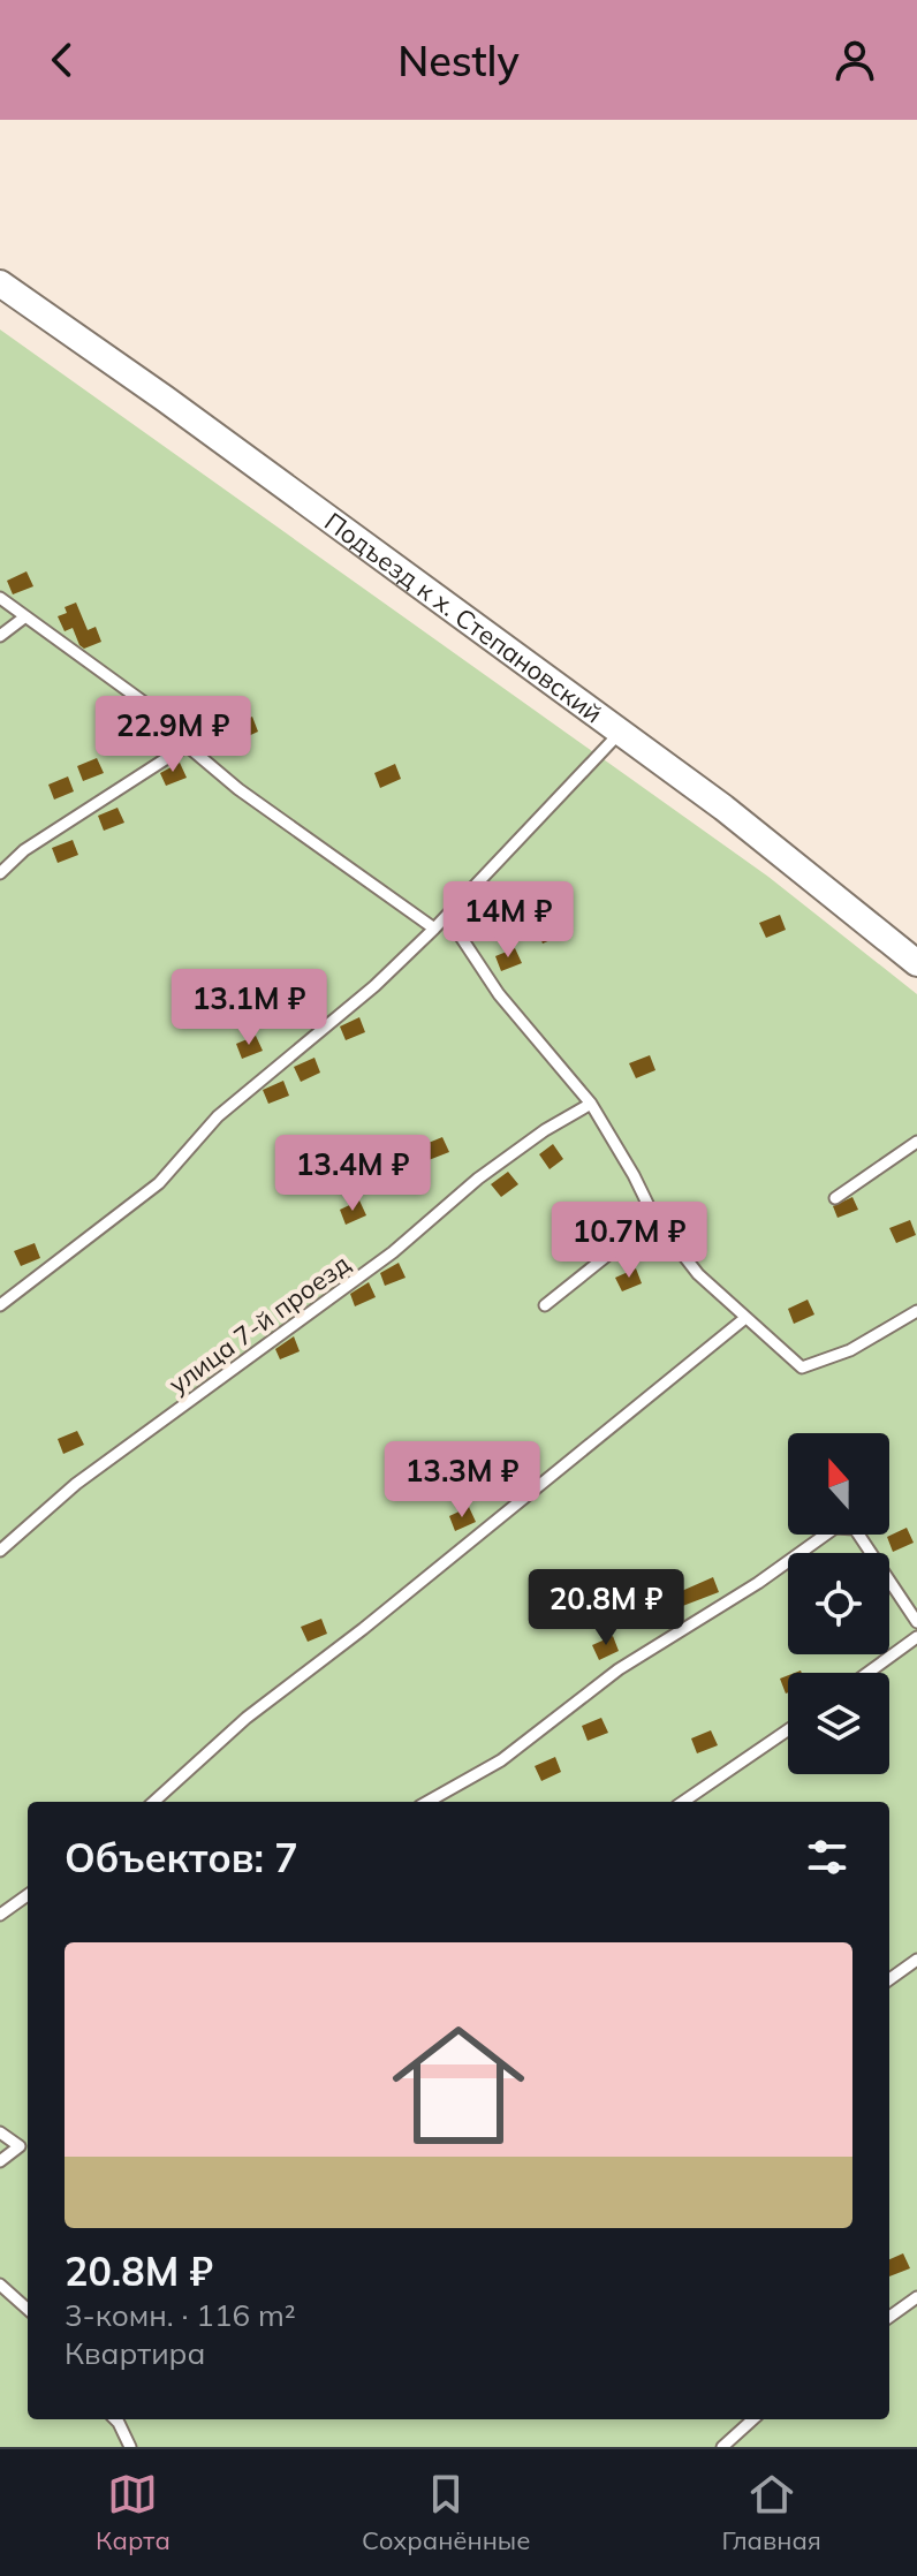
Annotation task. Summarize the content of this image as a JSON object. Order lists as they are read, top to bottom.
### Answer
{
  "streets": {
    "street": ["Подъезд к х. Степановский"],
    "lane": ["улица 7-й проезд"]
  },
  "north": "top",
  "page": {
    "header": "Nestly",
    "price": [
      "22.9M ₽",
      "14M ₽",
      "13.1M ₽",
      "13.4M ₽",
      "10.7M ₽",
      "13.3M ₽",
      "20.8M ₽"
    ],
    "heading": "Объектов: 7",
    "list": [
      {
        "name": "20.8M ₽",
        "note": "3-комн. · 116 m² · Квартира"
      }
    ],
    "tabs": ["Карта", "Сохранённые", "Главная"]
  }
}
